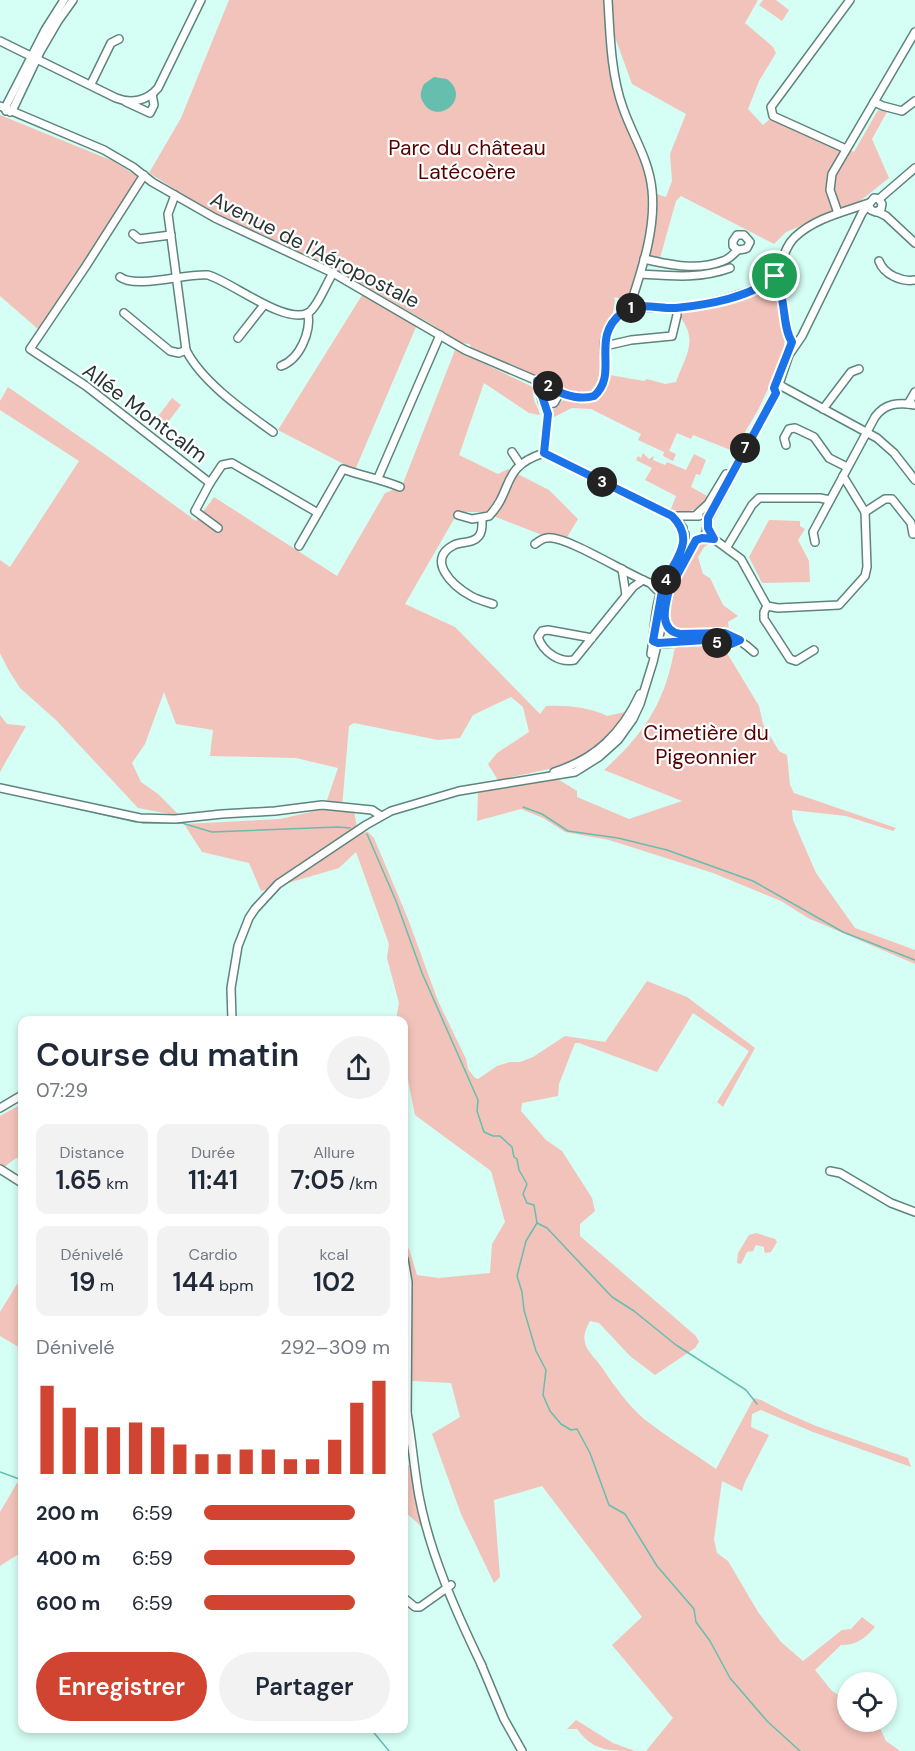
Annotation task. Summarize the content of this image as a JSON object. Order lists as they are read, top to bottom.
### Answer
{
  "streets": {
    "street": ["Avenue de l'Aéropostale", "Allée Montcalm"]
  },
  "crossings": [
    ["Avenue de l'Aéropostale", "Allée Montcalm"]
  ],
  "parks": ["Parc du château Latécoère", "Cimetière du Pigeonnier"],
  "page": {
    "pins": [
      "1",
      "2",
      "7",
      "3",
      "4",
      "5"
    ],
    "heading": ["Course du matin", "07:29"],
    "stats": [
      ["Distance", "1.65 km"],
      ["Durée", "11:41"],
      ["Allure", "7:05 /km"],
      ["Dénivelé", "19 m"],
      ["Cardio", "144 bpm"],
      ["kcal", "102"]
    ],
    "chart": ["Dénivelé", "292–309 m"],
    "list": [
      {
        "name": "200 m",
        "note": "6:59"
      },
      {
        "name": "400 m",
        "note": "6:59"
      },
      {
        "name": "600 m",
        "note": "6:59"
      }
    ],
    "buttons": ["Enregistrer", "Partager"]
  }
}
